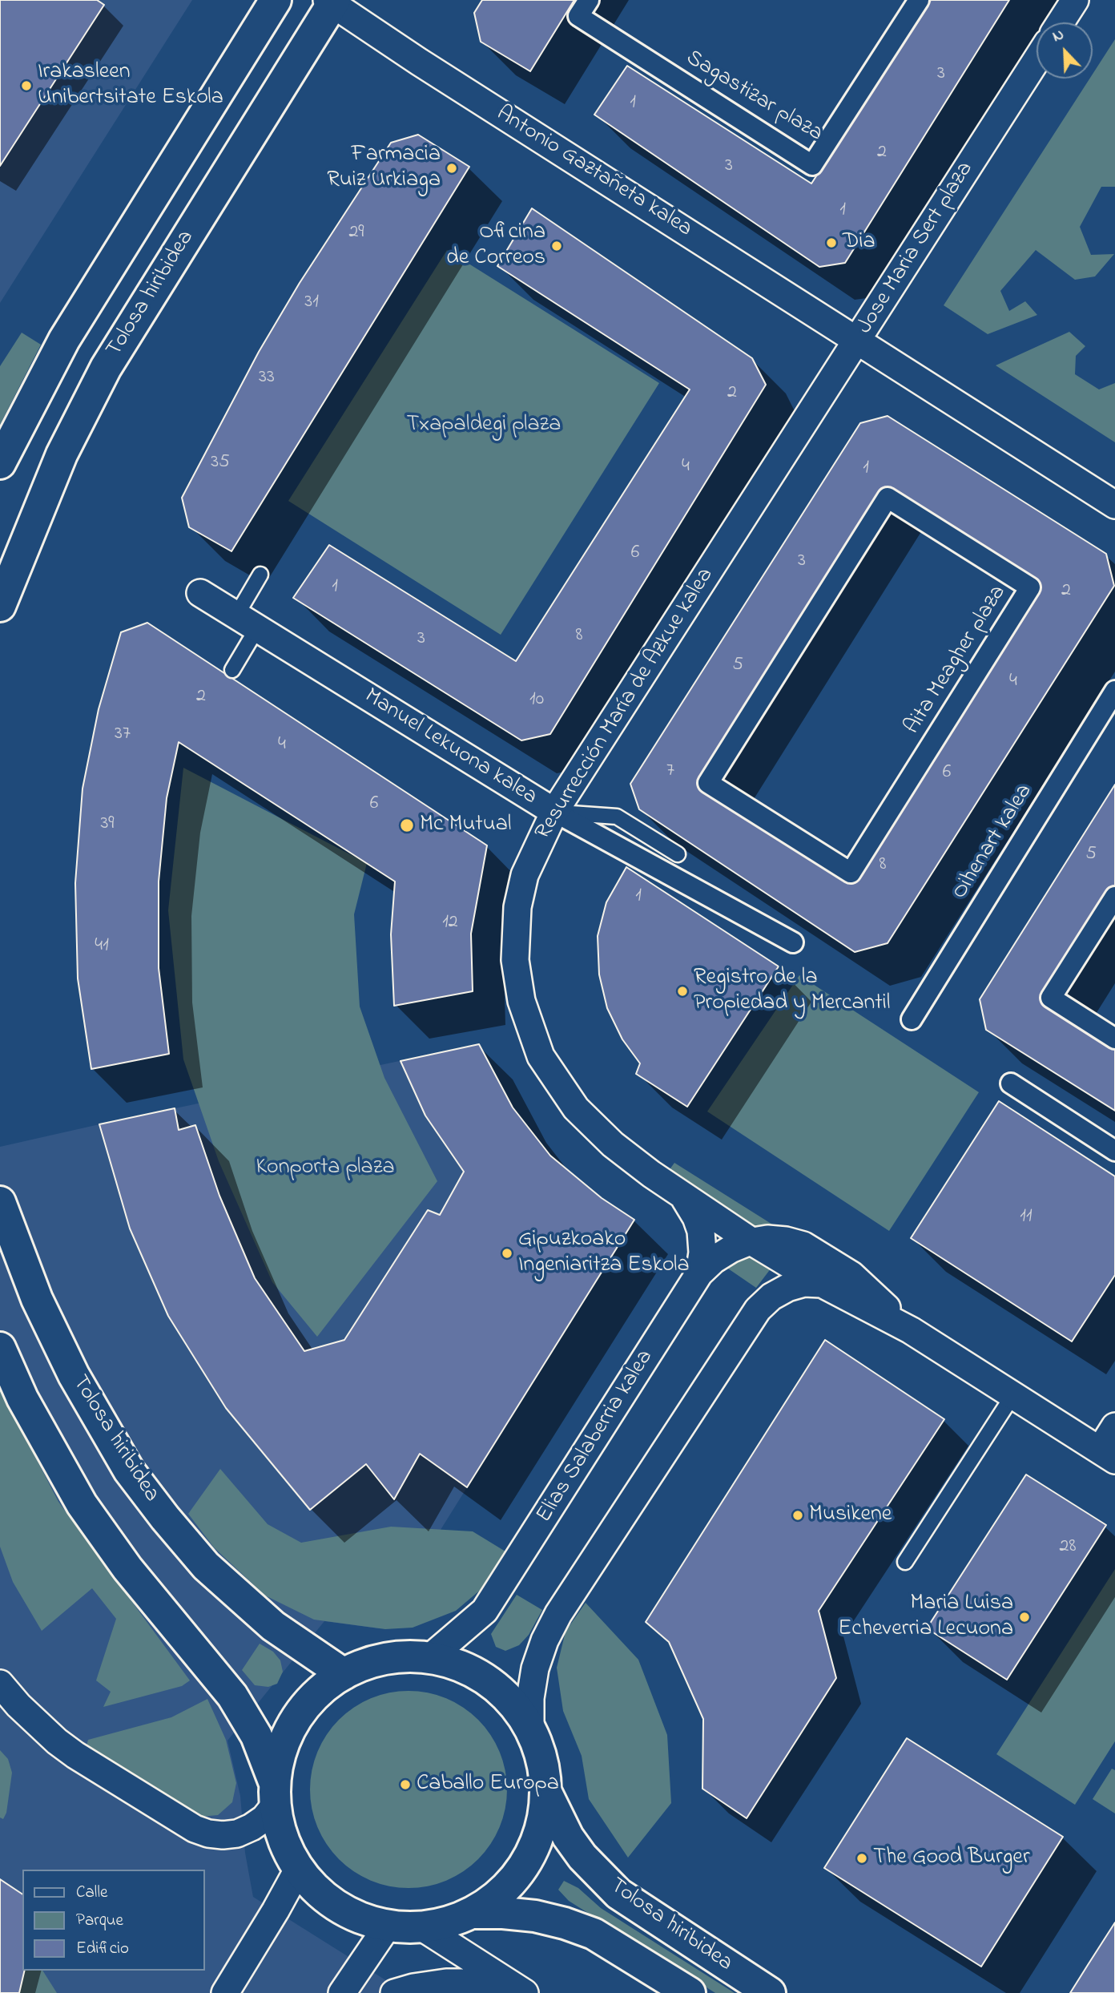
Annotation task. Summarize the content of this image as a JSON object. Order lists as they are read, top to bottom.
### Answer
{
  "streets": {
    "main road": ["Tolosa hiribidea"],
    "street": [
      "Sagastizar plaza",
      "Antonio Gaztañeta kalea",
      "Jose Maria Sert plaza",
      "Aita Meagher plaza",
      "Resurrección María de Azkue kalea",
      "Manuel Lekuona kalea",
      "Oihenart kalea",
      "Elias Salaberria kalea"
    ]
  },
  "crossings": [
    ["Antonio Gaztañeta kalea", "Jose Maria Sert plaza"],
    ["Antonio Gaztañeta kalea", "Tolosa hiribidea"],
    ["Antonio Gaztañeta kalea", "Resurrección María de Azkue kalea"],
    ["Jose Maria Sert plaza", "Resurrección María de Azkue kalea"],
    ["Resurrección María de Azkue kalea", "Manuel Lekuona kalea"],
    ["Resurrección María de Azkue kalea", "Elias Salaberria kalea"]
  ],
  "parks": ["Txapaldegi plaza", "Konporta plaza"],
  "places": [
    "Irakasleen Unibertsitate Eskola",
    "Farmacia Ruiz Urkiaga",
    "Dia",
    "Oficina de Correos",
    "Mc Mutual",
    "Registro de la Propiedad y Mercantil",
    "Gipuzkoako Ingeniaritza Eskola",
    "Musikene",
    "Maria Luisa Echeverria Lecuona",
    "Caballo Europa",
    "The Good Burger"
  ],
  "house_numbers": [
    "3",
    "1",
    "2",
    "3",
    "1",
    "29",
    "31",
    "33",
    "2",
    "35",
    "4",
    "1",
    "6",
    "3",
    "1",
    "2",
    "8",
    "3",
    "5",
    "4",
    "2",
    "10",
    "37",
    "4",
    "7",
    "6",
    "6",
    "39",
    "5",
    "8",
    "1",
    "12",
    "41",
    "11",
    "28"
  ],
  "legend": ["Calle", "Parque", "Edificio"],
  "north": "top left"
}
